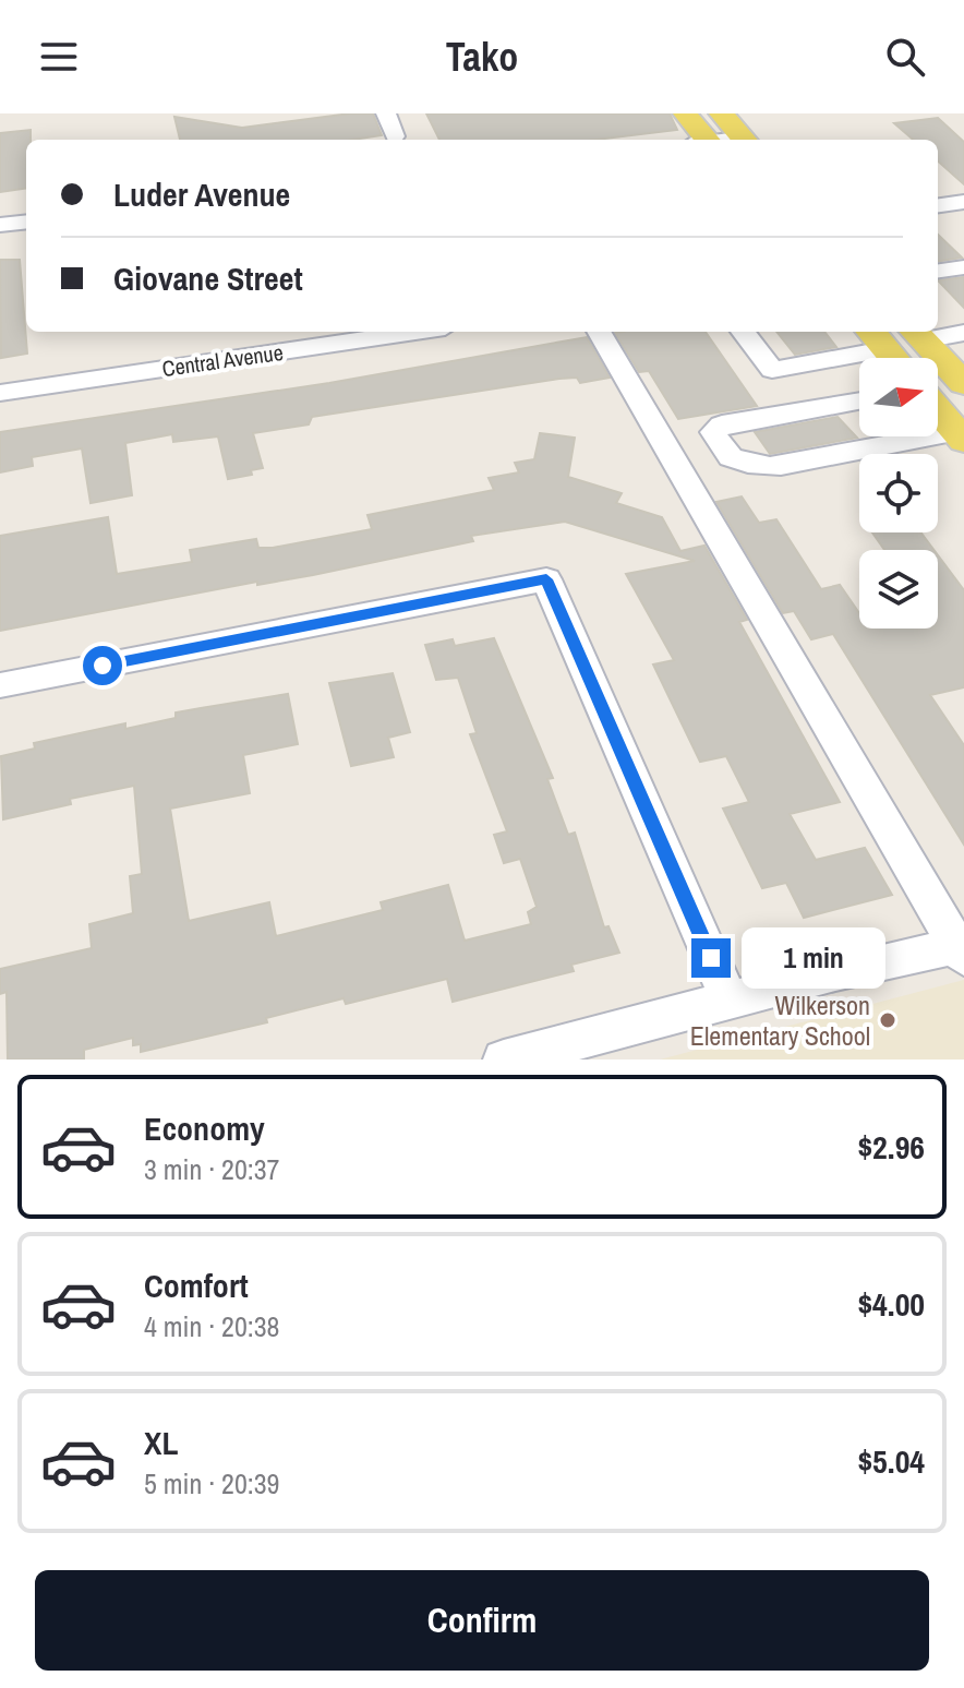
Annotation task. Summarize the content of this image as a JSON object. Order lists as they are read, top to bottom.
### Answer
{
  "streets": {
    "street": ["Central Avenue"]
  },
  "places": ["Wilkerson Elementary School"],
  "north": "right",
  "page": {
    "header": "Tako",
    "banner": ["Luder Avenue", "Giovane Street"],
    "bubble": "1 min",
    "list": [
      {
        "name": "Economy",
        "note": "3 min · 20:37",
        "value": "$2.96"
      },
      {
        "name": "Comfort",
        "note": "4 min · 20:38",
        "value": "$4.00"
      },
      {
        "name": "XL",
        "note": "5 min · 20:39",
        "value": "$5.04"
      }
    ],
    "buttons": "Confirm"
  }
}
